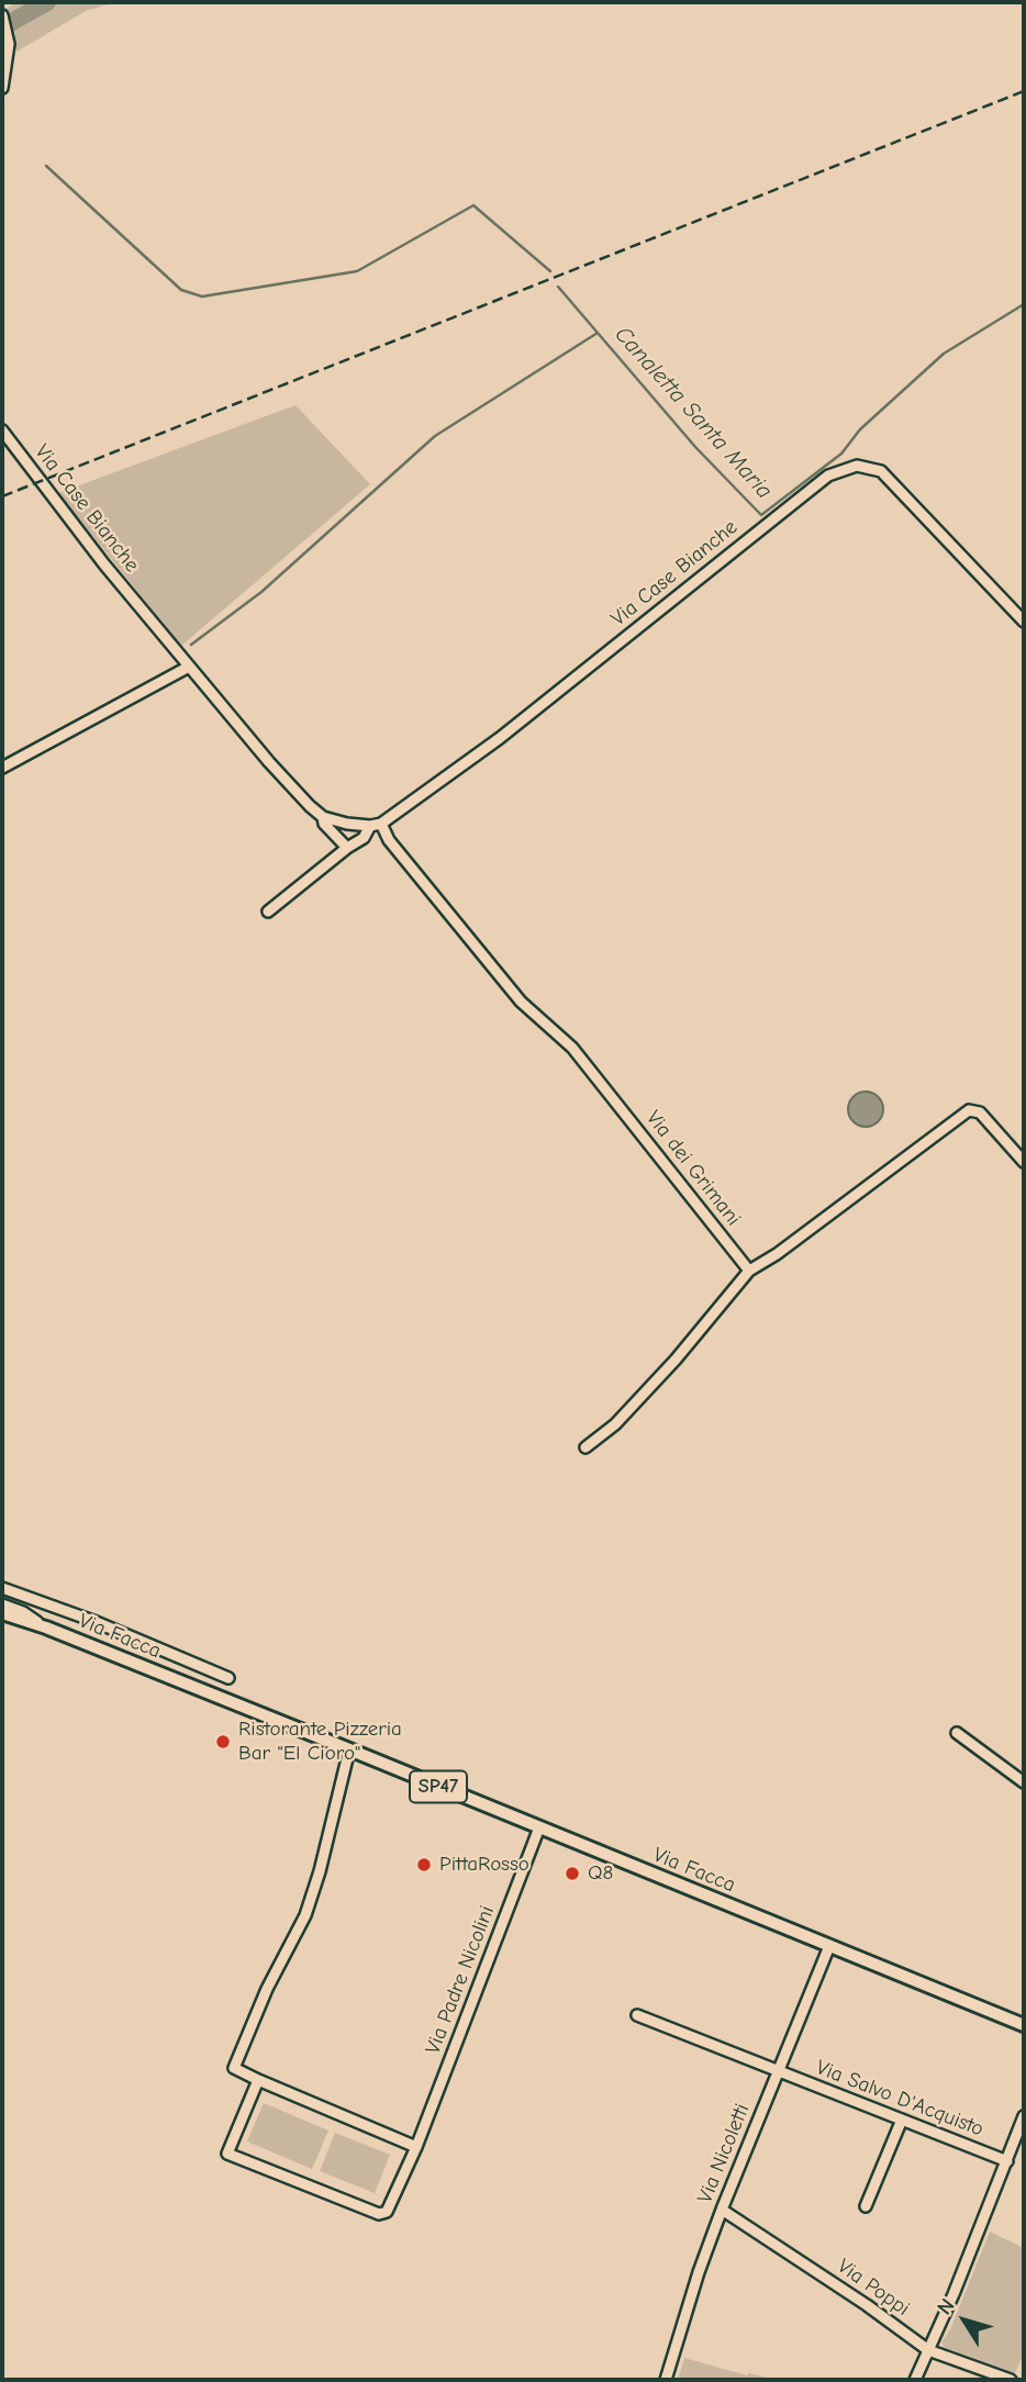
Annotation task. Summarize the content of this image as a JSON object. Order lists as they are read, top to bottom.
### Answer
{
  "streets": {
    "main road": ["Via Facca", "SP47"],
    "street": [
      "Via Case Bianche",
      "Via dei Grimani",
      "Via Padre Nicolini",
      "Via Salvo D'Acquisto",
      "Via Nicoletti",
      "Via Poppi"
    ]
  },
  "crossings": [
    ["Via Case Bianche", "Via dei Grimani"],
    ["Via Facca", "Via Padre Nicolini"],
    ["Via Facca", "Via Nicoletti"],
    ["Via Salvo D'Acquisto", "Via Nicoletti"],
    ["Via Nicoletti", "Via Poppi"]
  ],
  "water": ["Canaletta Santa Maria"],
  "places": ["Ristorante Pizzeria Bar \"El Cioro\"", "PittaRosso", "Q8"],
  "north": "top left"
}
